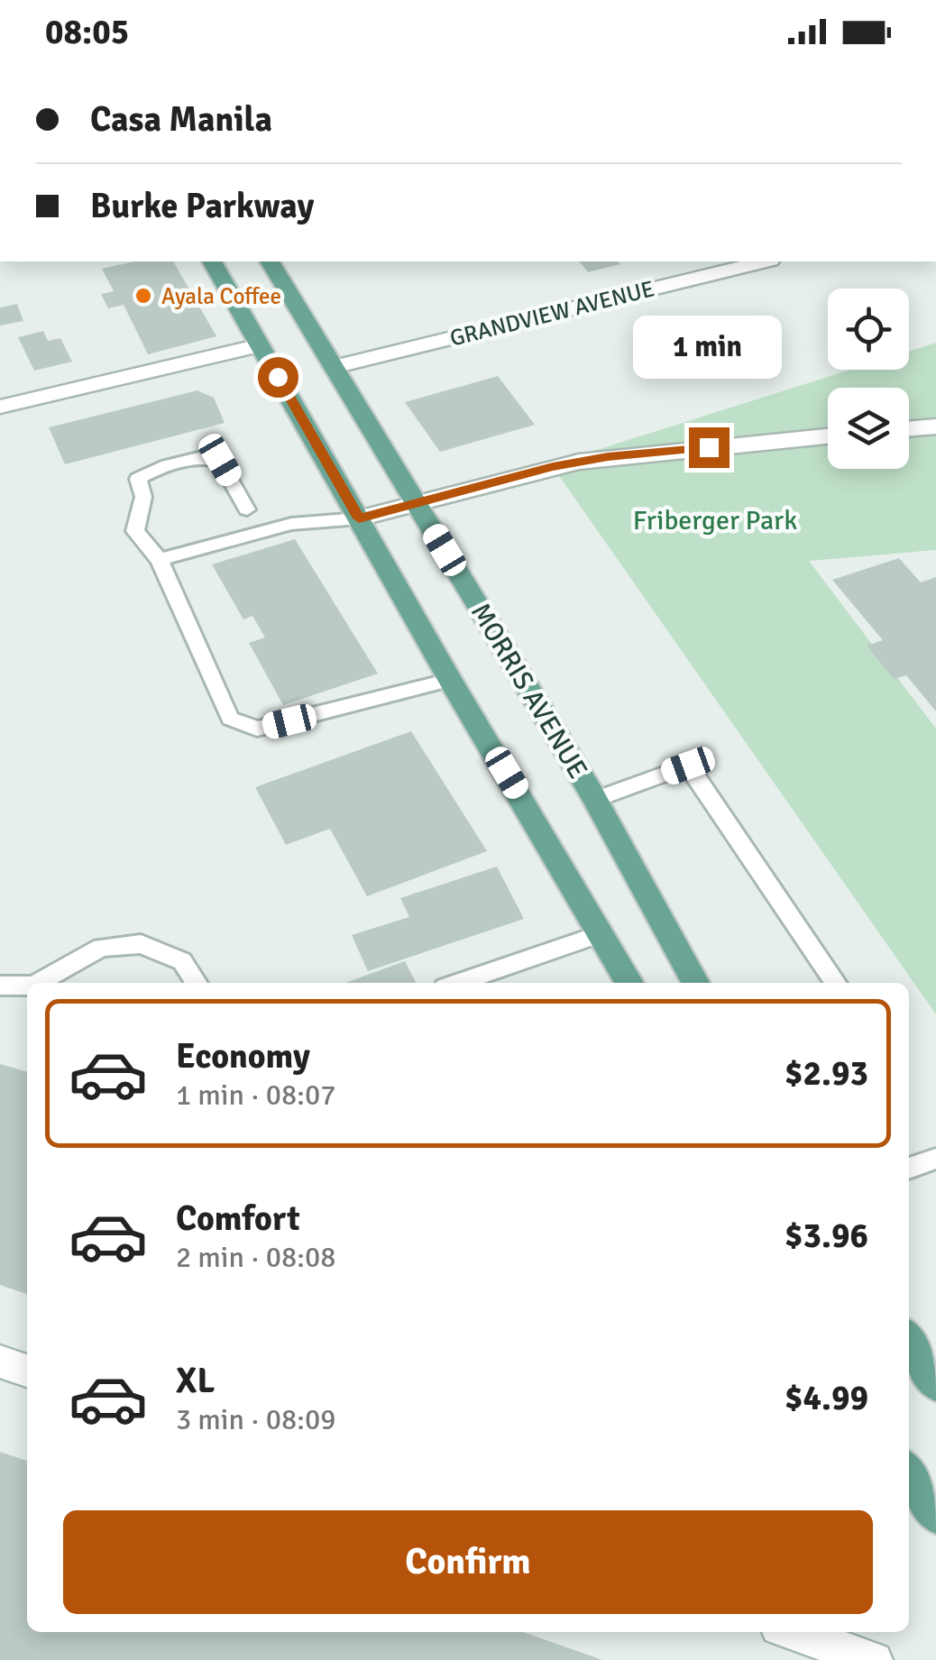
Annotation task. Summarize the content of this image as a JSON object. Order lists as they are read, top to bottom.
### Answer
{
  "streets": {
    "main road": ["MORRIS AVENUE"],
    "street": ["GRANDVIEW AVENUE"]
  },
  "crossings": [
    ["GRANDVIEW AVENUE", "MORRIS AVENUE"]
  ],
  "parks": ["Friberger Park"],
  "places": ["Ayala Coffee"],
  "page": {
    "status": "08:05",
    "banner": ["Casa Manila", "Burke Parkway"],
    "bubble": "1 min",
    "list": [
      {
        "name": "Economy",
        "note": "1 min · 08:07",
        "value": "$2.93"
      },
      {
        "name": "Comfort",
        "note": "2 min · 08:08",
        "value": "$3.96"
      },
      {
        "name": "XL",
        "note": "3 min · 08:09",
        "value": "$4.99"
      }
    ],
    "buttons": "Confirm"
  }
}
